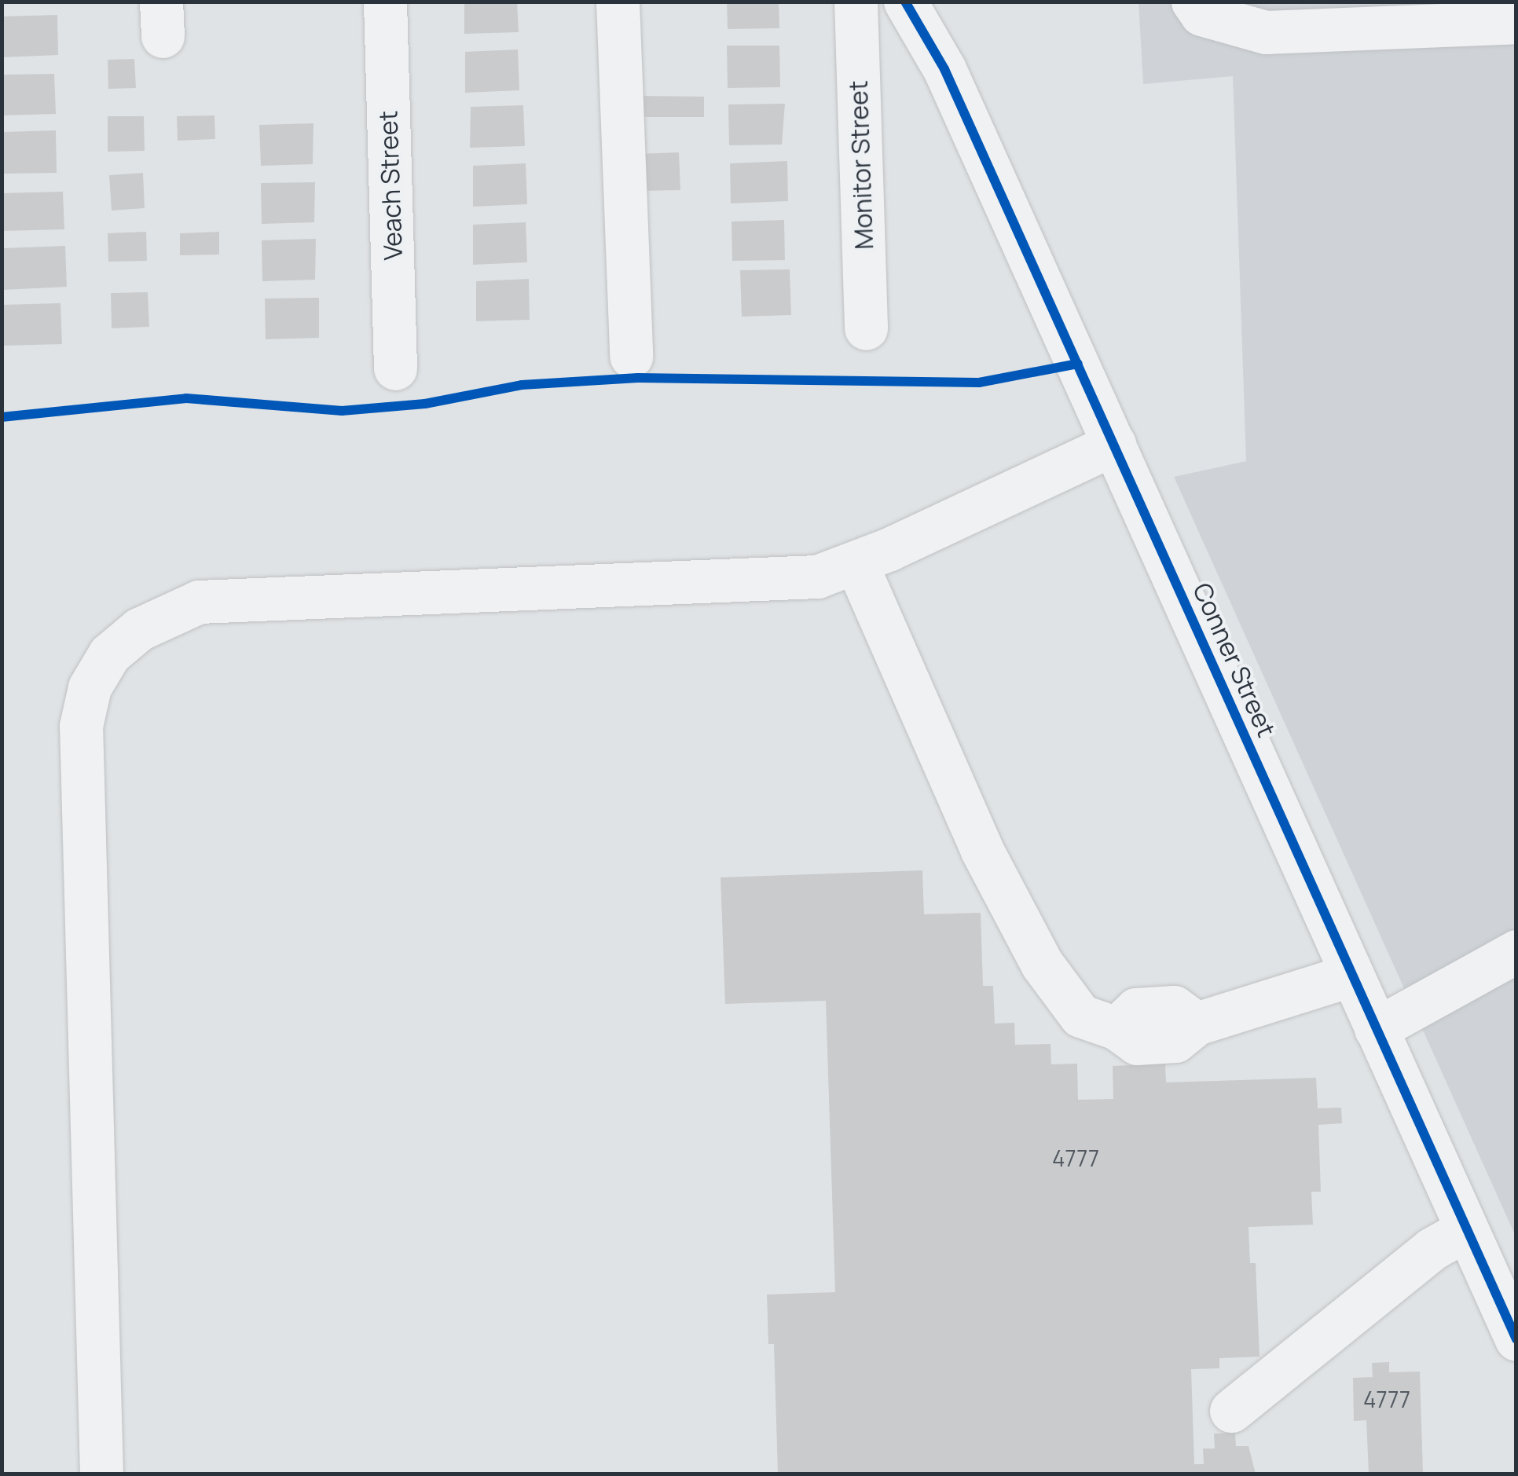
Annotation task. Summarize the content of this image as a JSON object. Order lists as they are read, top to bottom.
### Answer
{
  "streets": {
    "street": ["Monitor Street", "Veach Street", "Conner Street"]
  },
  "house_numbers": ["4777", "4777"]
}
